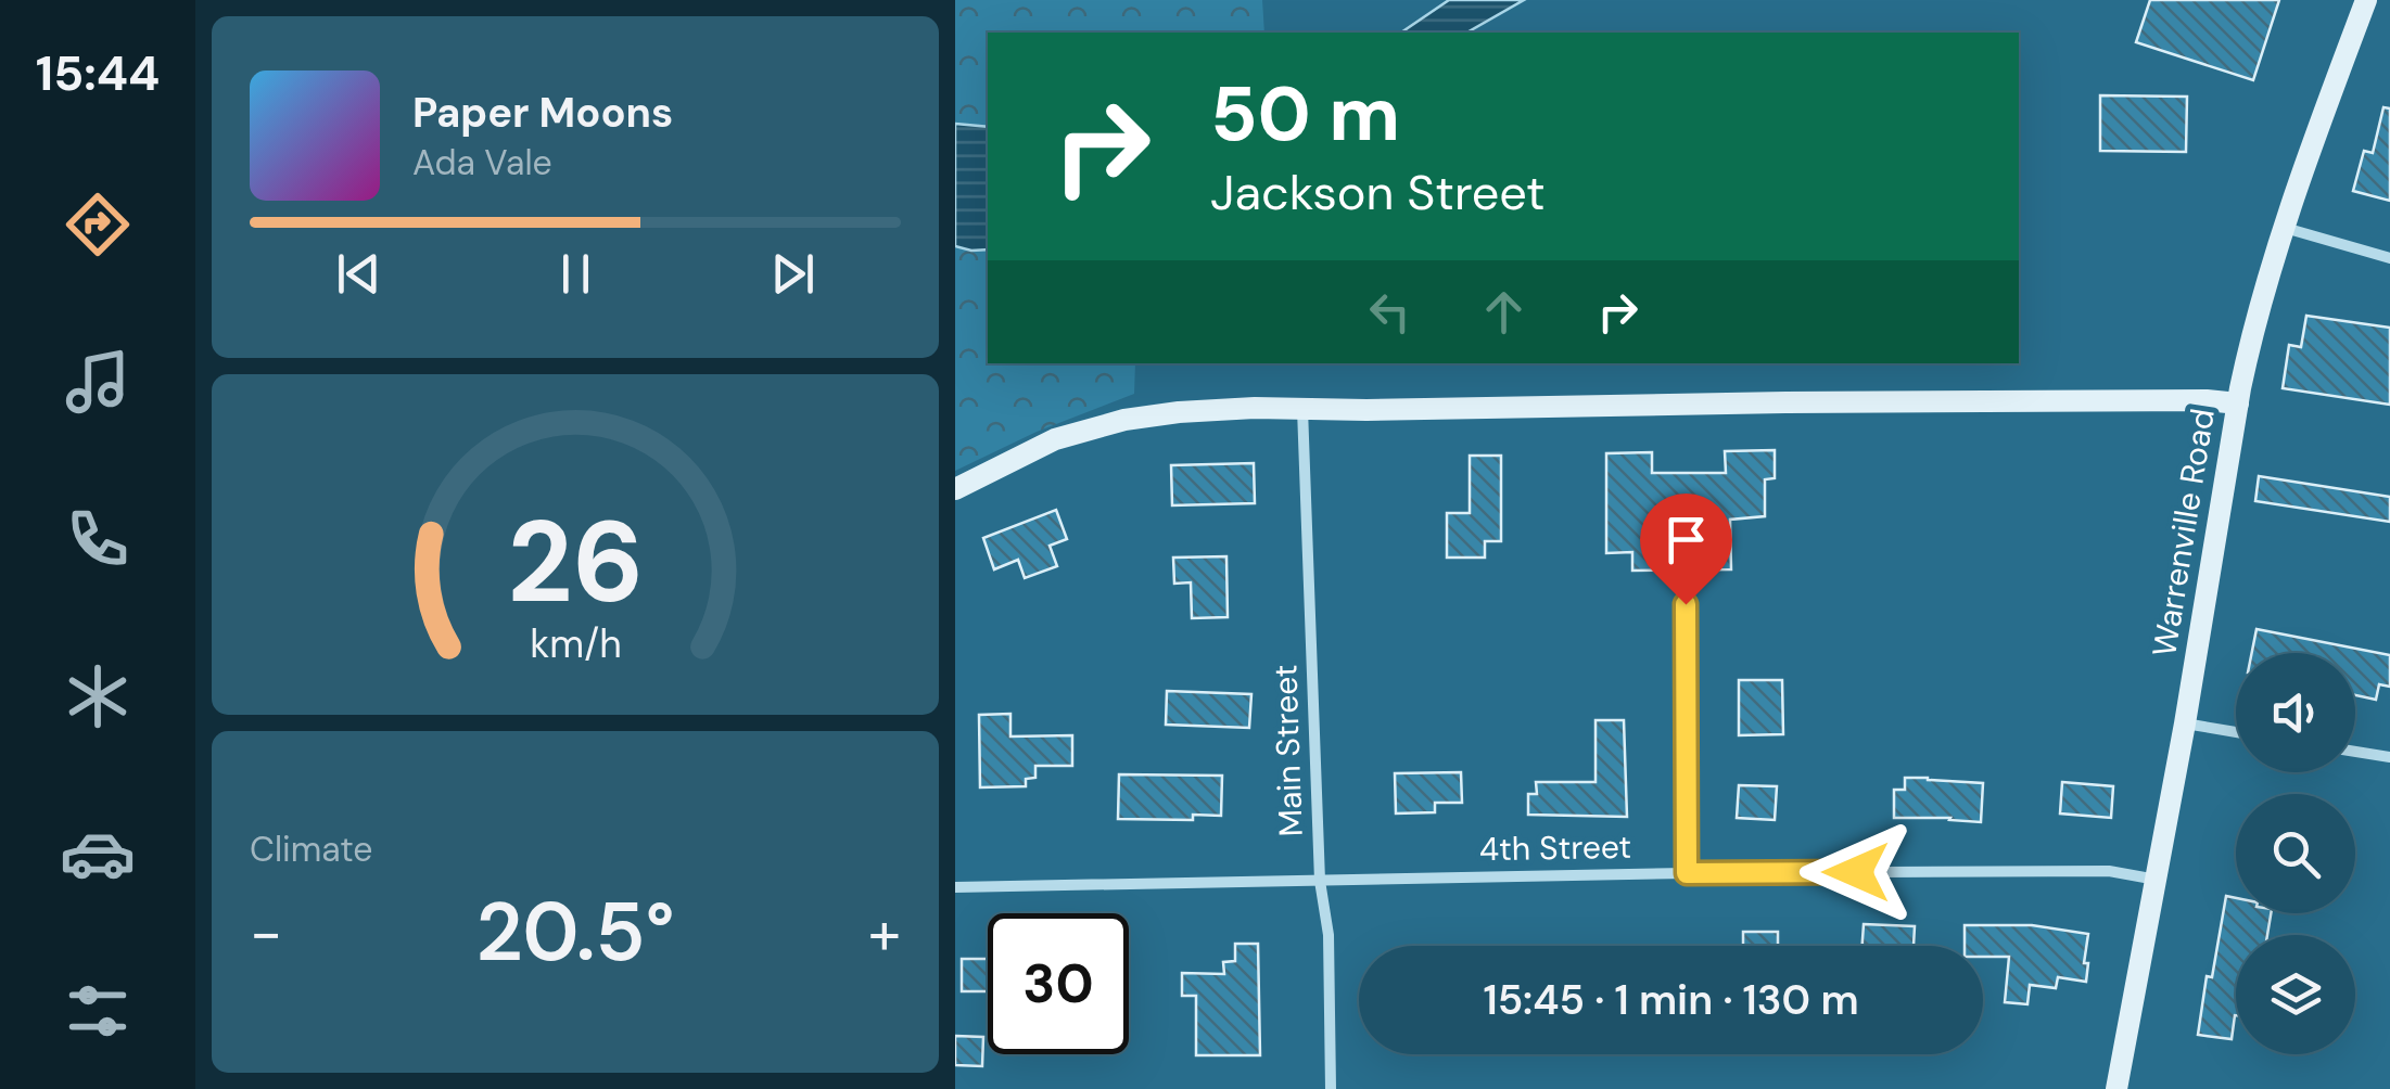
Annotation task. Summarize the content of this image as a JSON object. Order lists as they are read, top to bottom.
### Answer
{
  "streets": {
    "main road": ["Warrenville Road"],
    "street": ["Main Street", "4th Street"]
  },
  "crossings": [
    ["Warrenville Road", "4th Street"],
    ["Main Street", "4th Street"]
  ],
  "page": {
    "tabs": "15:44",
    "turn": ["50 m", "Jackson Street"],
    "song": ["Paper Moons", "Ada Vale"],
    "tile": "Climate",
    "heat": ["−", "20.5°", "+"],
    "limit": "30",
    "trip": "15:45 · 1 min · 130 m",
    "gauge": ["26", "km/h"]
  }
}
